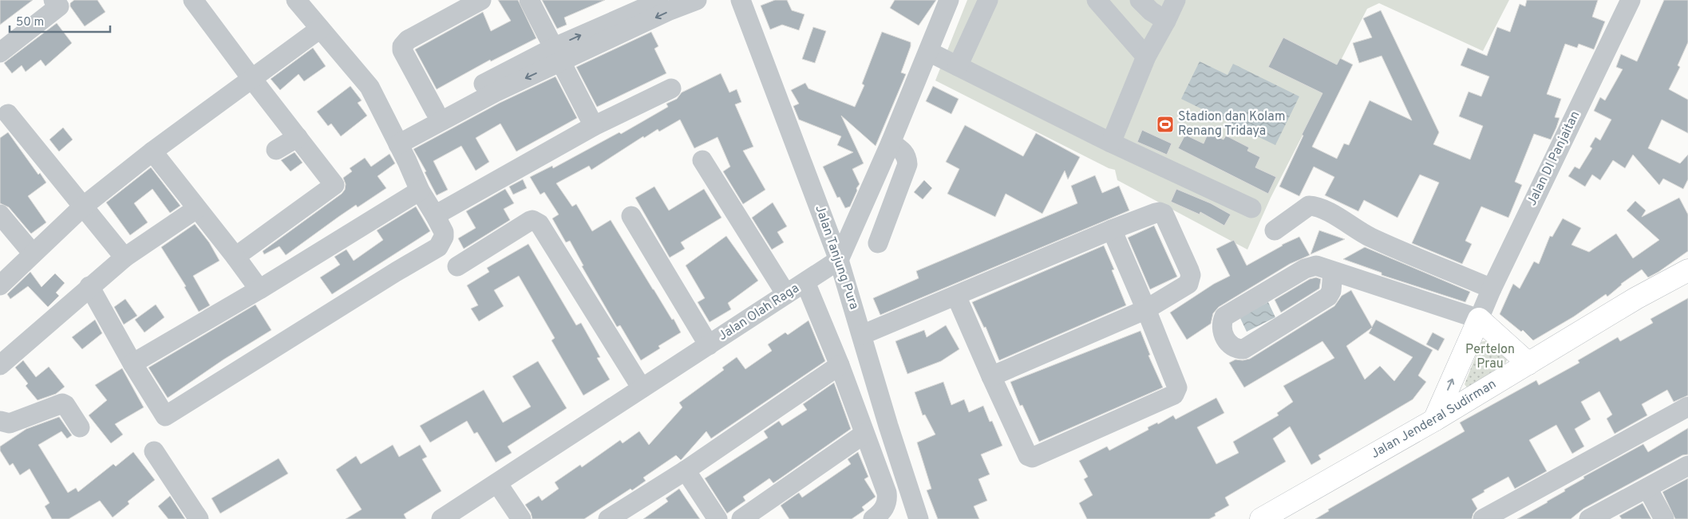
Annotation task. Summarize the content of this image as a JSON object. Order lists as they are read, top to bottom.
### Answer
{
  "streets": {
    "main road": ["Jalan Jenderal Sudirman"],
    "street": ["Jalan DI Panjaitan", "Jalan Tanjung Pura", "Jalan Olah Raga"]
  },
  "crossings": [
    ["Jalan Tanjung Pura", "Jalan Olah Raga"]
  ],
  "parks": ["Pertelon Prau"],
  "places": {
    "sports": ["Stadion dan Kolam Renang Tridaya"]
  },
  "scale_bar": "50 m"
}
